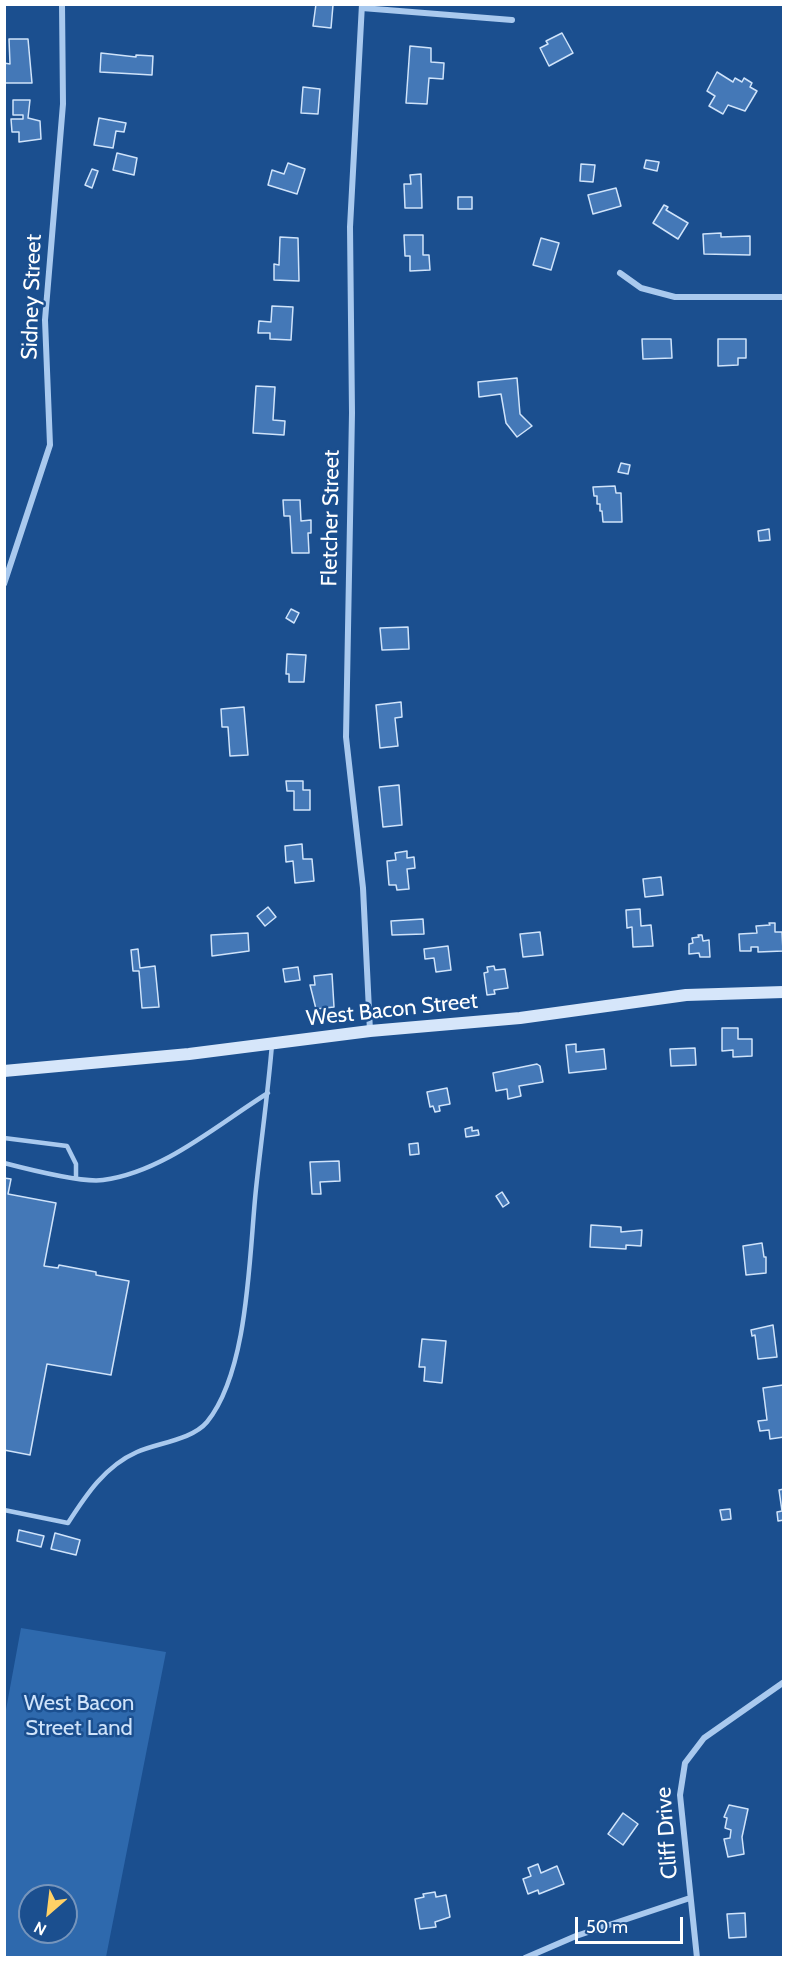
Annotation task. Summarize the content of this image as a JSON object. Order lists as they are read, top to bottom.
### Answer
{
  "streets": {
    "street": [
      "Sidney Street",
      "Fletcher Street",
      "West Bacon Street",
      "Cliff Drive"
    ]
  },
  "crossings": [
    ["Fletcher Street", "West Bacon Street"]
  ],
  "parks": ["West Bacon Street Land"],
  "scale_bar": "50 m",
  "north": "bottom left"
}
